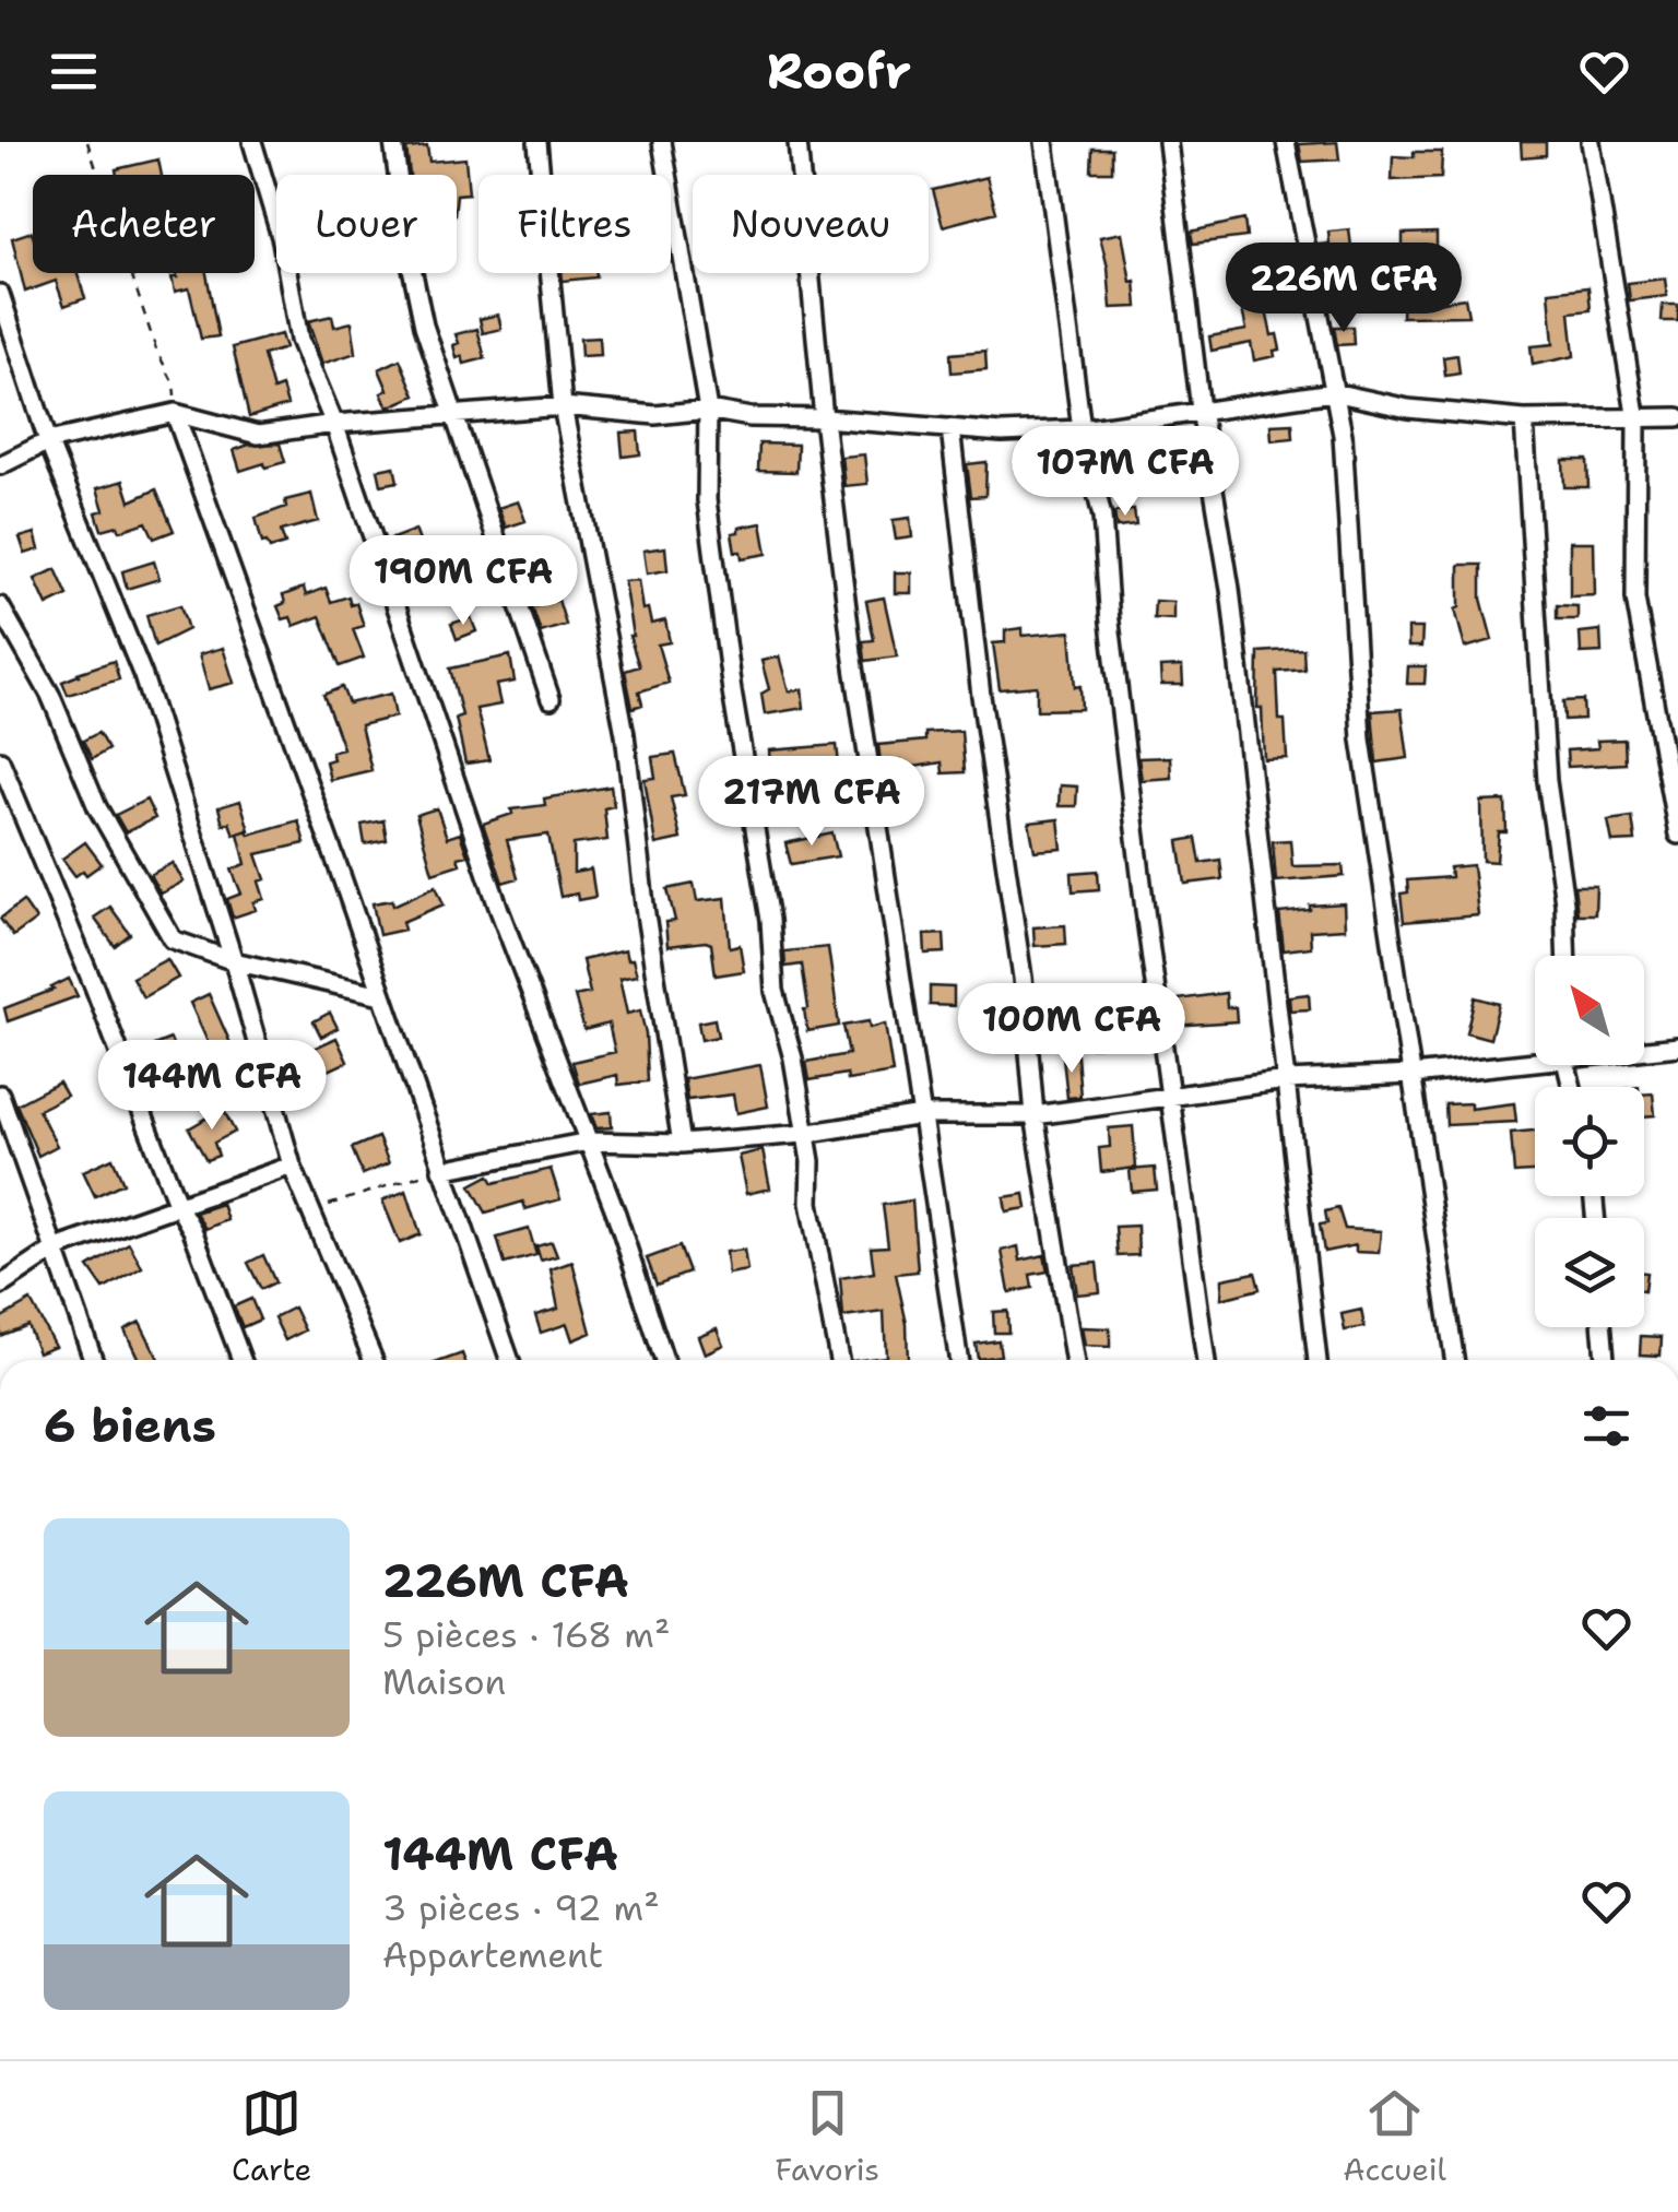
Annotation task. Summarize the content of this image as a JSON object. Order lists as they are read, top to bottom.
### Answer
{
  "north": "top left",
  "page": {
    "header": "Roofr",
    "chip": [
      "Acheter",
      "Louer",
      "Filtres",
      "Nouveau"
    ],
    "price": [
      "226M CFA",
      "107M CFA",
      "190M CFA",
      "217M CFA",
      "100M CFA",
      "144M CFA"
    ],
    "heading": "6 biens",
    "list": [
      {
        "name": "226M CFA",
        "note": "5 pièces · 168 m² · Maison"
      },
      {
        "name": "144M CFA",
        "note": "3 pièces · 92 m² · Appartement"
      }
    ],
    "tabs": ["Carte", "Favoris", "Accueil"]
  }
}
